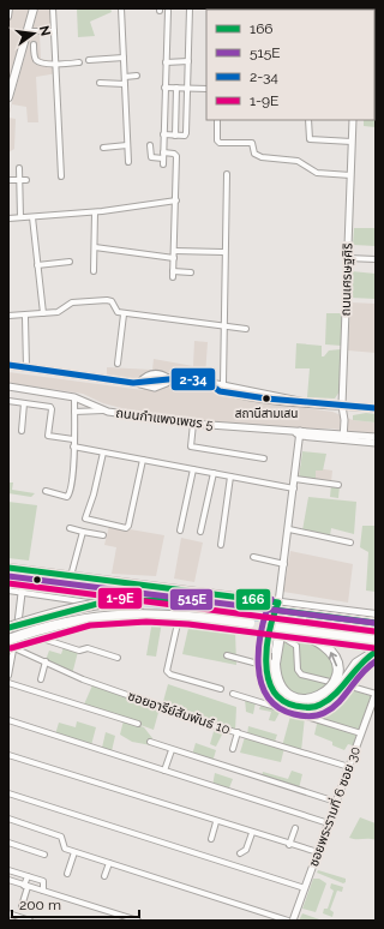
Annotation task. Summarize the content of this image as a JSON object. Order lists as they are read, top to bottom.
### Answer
{
  "streets": {
    "street": [
      "ถนนเศรษฐศิริ",
      "ถนนกำแพงเพชร 5",
      "ซอยอารีย์สัมพันธ์ 10",
      "ซอยพระรามที่ 6 ซอย 30"
    ]
  },
  "crossings": [
    ["ถนนเศรษฐศิริ", "ถนนกำแพงเพชร 5"],
    ["ซอยอารีย์สัมพันธ์ 10", "ซอยพระรามที่ 6 ซอย 30"]
  ],
  "places": ["สถานีสามเสน"],
  "lines": [
    "transit line 2-34",
    "transit line 166",
    "transit line 515E",
    "transit line 1-9E"
  ],
  "legend": [
    "166",
    "515E",
    "2-34",
    "1-9E"
  ],
  "scale_bar": "200 m",
  "north": "right"
}
